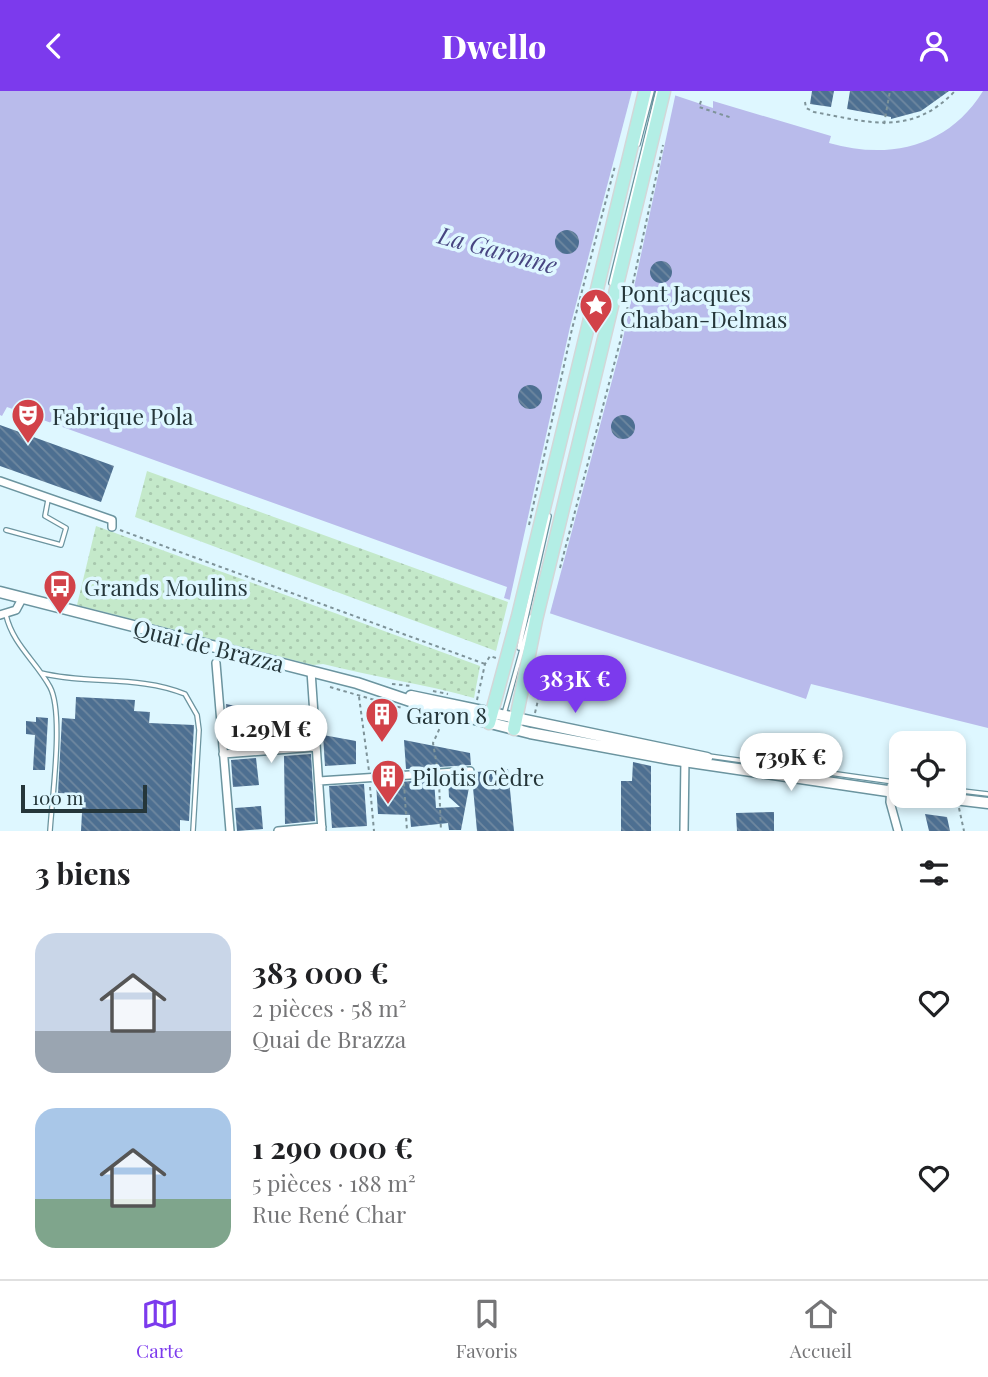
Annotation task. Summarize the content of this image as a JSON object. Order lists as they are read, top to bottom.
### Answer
{
  "streets": {
    "main road": ["Quai de Brazza"]
  },
  "water": ["La Garonne"],
  "places": {
    "place": ["Pont Jacques Chaban-Delmas"],
    "theatre": ["Fabrique Pola"],
    "bus stop": ["Grands Moulins"],
    "building": ["Garon 8", "Pilotis Cèdre"]
  },
  "scale_bar": "100 m",
  "page": {
    "header": "Dwello",
    "price": ["383K €", "1.29M €", "739K €"],
    "scale": "100 m",
    "heading": "3 biens",
    "list": [
      {
        "name": "383 000 €",
        "note": "2 pièces · 58 m² · Quai de Brazza"
      },
      {
        "name": "1 290 000 €",
        "note": "5 pièces · 188 m² · Rue René Char"
      }
    ],
    "tabs": ["Carte", "Favoris", "Accueil"]
  }
}
